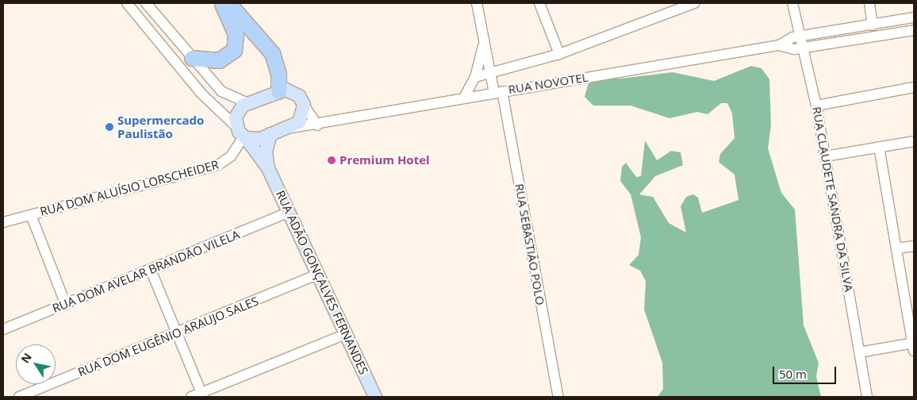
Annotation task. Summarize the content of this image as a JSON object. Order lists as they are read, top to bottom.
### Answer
{
  "streets": {
    "main road": ["RUA ADÃO GONÇALVES FERNANDES"],
    "street": [
      "RUA NOVOTEL",
      "RUA DOM ALUÍSIO LORSCHEIDER",
      "RUA CLAUDETE SANDRA DA SILVA",
      "RUA SEBASTIÃO POLO",
      "RUA DOM AVELAR BRANDÃO VILELA",
      "RUA DOM EUGÊNIO ARAUJO SALES"
    ]
  },
  "crossings": [
    ["RUA NOVOTEL", "RUA CLAUDETE SANDRA DA SILVA"],
    ["RUA NOVOTEL", "RUA SEBASTIÃO POLO"],
    ["RUA DOM ALUÍSIO LORSCHEIDER", "RUA ADÃO GONÇALVES FERNANDES"],
    ["RUA DOM AVELAR BRANDÃO VILELA", "RUA ADÃO GONÇALVES FERNANDES"],
    ["RUA ADÃO GONÇALVES FERNANDES", "RUA DOM EUGÊNIO ARAUJO SALES"]
  ],
  "places": ["Supermercado Paulistão", "Premium Hotel"],
  "scale_bar": "50 m",
  "north": "top left"
}
